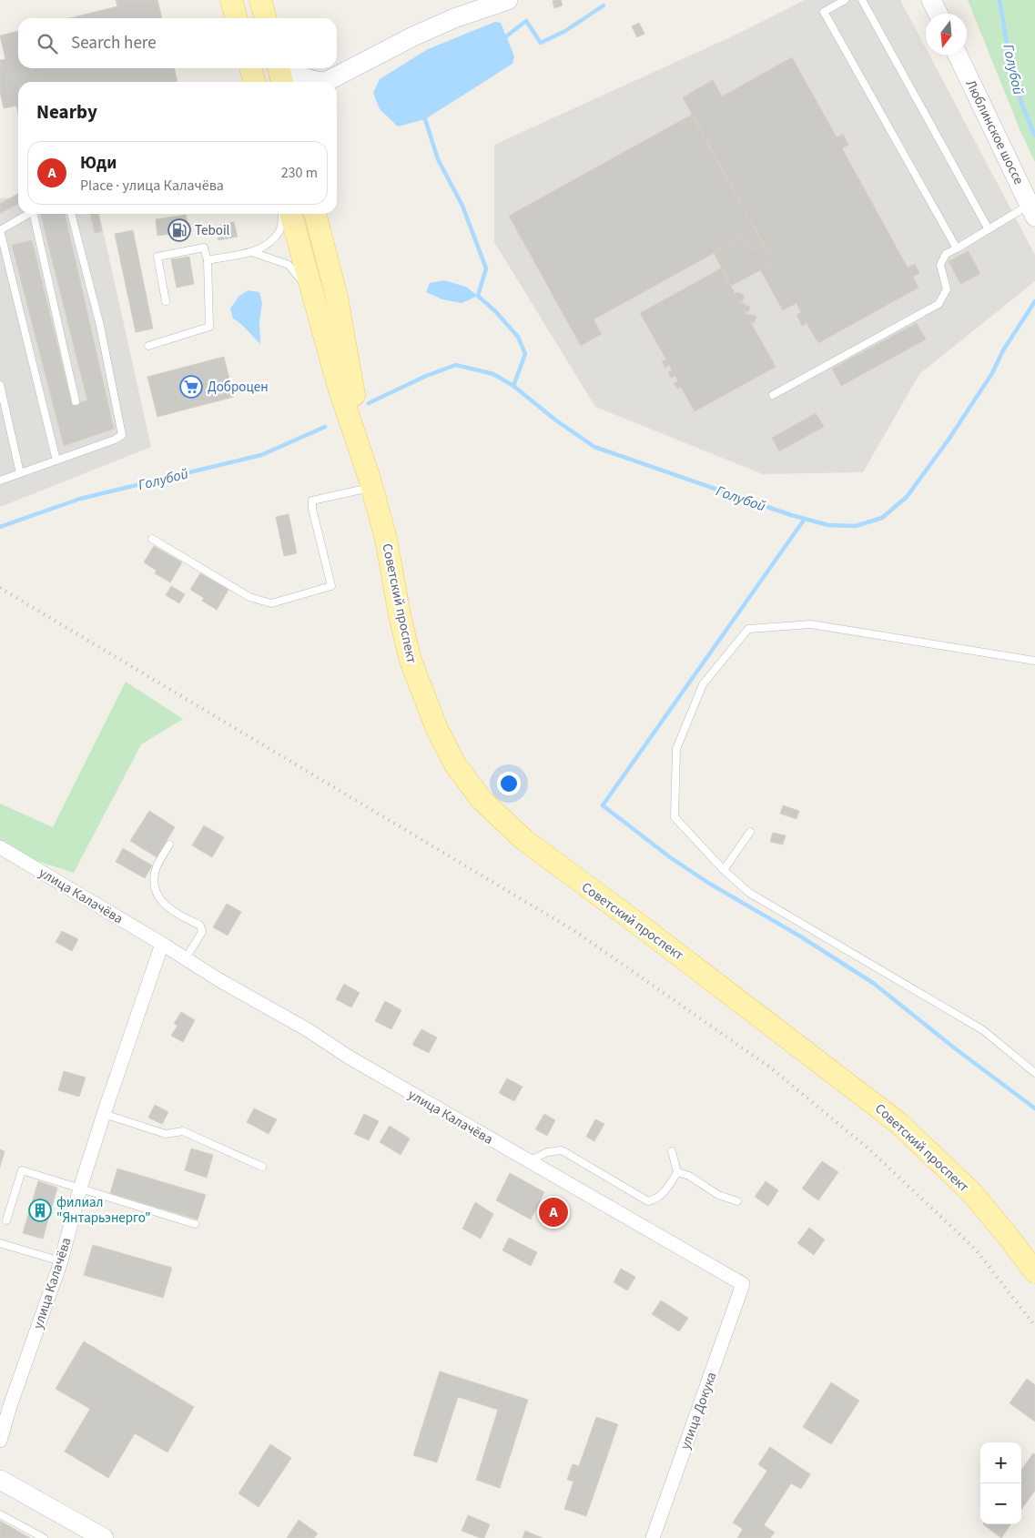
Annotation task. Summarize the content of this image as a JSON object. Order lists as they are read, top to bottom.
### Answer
{
  "streets": {
    "main road": ["Советский проспект"],
    "street": ["Люблинское шоссе", "улица Калачёва", "улица Докука"]
  },
  "crossings": [
    ["улица Калачёва", "улица Докука"]
  ],
  "water": ["Голубой"],
  "places": {
    "fuel station": ["Teboil"],
    "supermarket": ["Доброцен"],
    "building": ["филиал \"Янтарьэнерго\""]
  },
  "north": "bottom",
  "page": {
    "search": "Search here",
    "heading": "Nearby",
    "list": [
      {
        "mark": "A",
        "name": "Юди",
        "note": "Place · улица Калачёва",
        "value": "230 m"
      }
    ],
    "pins": "A",
    "map_buttons": ["+", "−"]
  }
}
